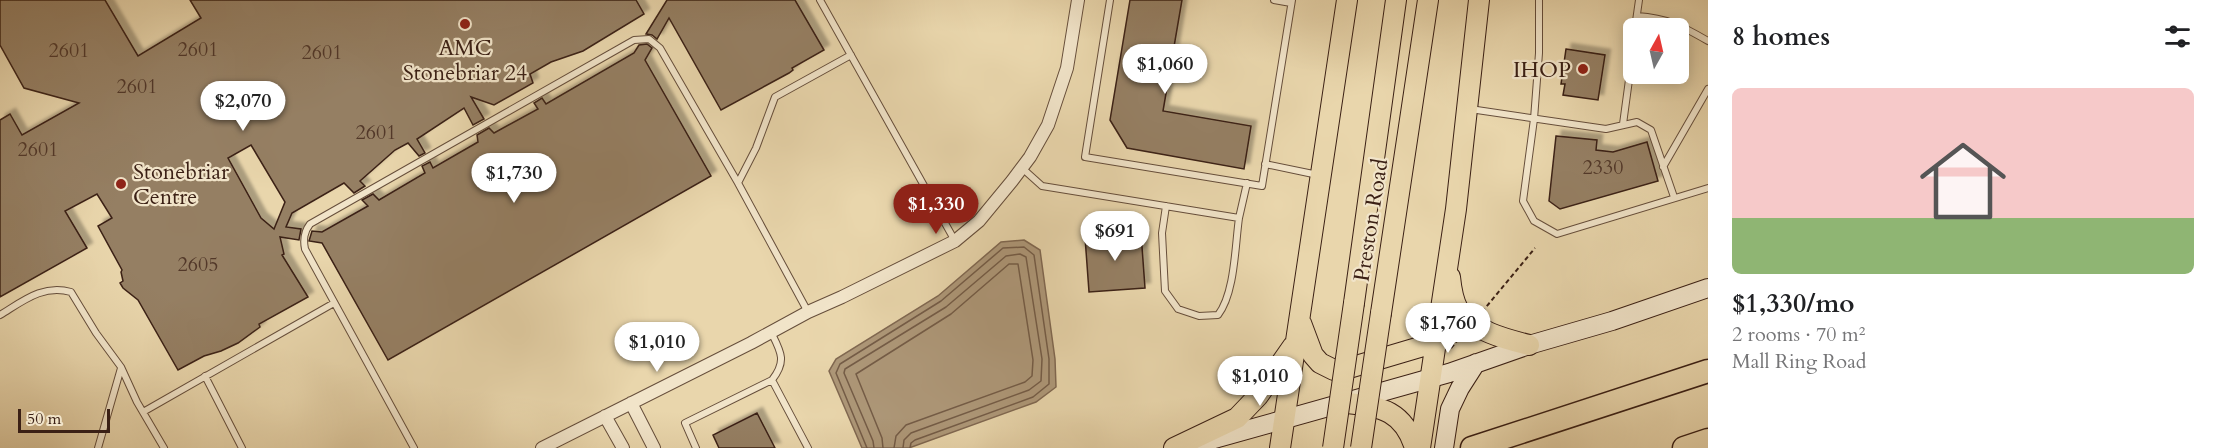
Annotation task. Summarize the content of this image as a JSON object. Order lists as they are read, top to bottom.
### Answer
{
  "streets": {
    "main road": ["Preston Road"]
  },
  "places": ["AMC Stonebriar 24", "IHOP", "Stonebriar Centre"],
  "house_numbers": [
    "2601",
    "2601",
    "2601",
    "2601",
    "2601",
    "2601",
    "2330",
    "2605"
  ],
  "scale_bar": "50 m",
  "north": "top",
  "page": {
    "heading": "8 homes",
    "price": [
      "$1,060",
      "$2,070",
      "$1,730",
      "$1,330",
      "$691",
      "$1,760",
      "$1,010",
      "$1,010"
    ],
    "list": [
      {
        "name": "$1,330/mo",
        "note": "2 rooms · 70 m² · Mall Ring Road"
      }
    ],
    "scale": "50 m"
  }
}
